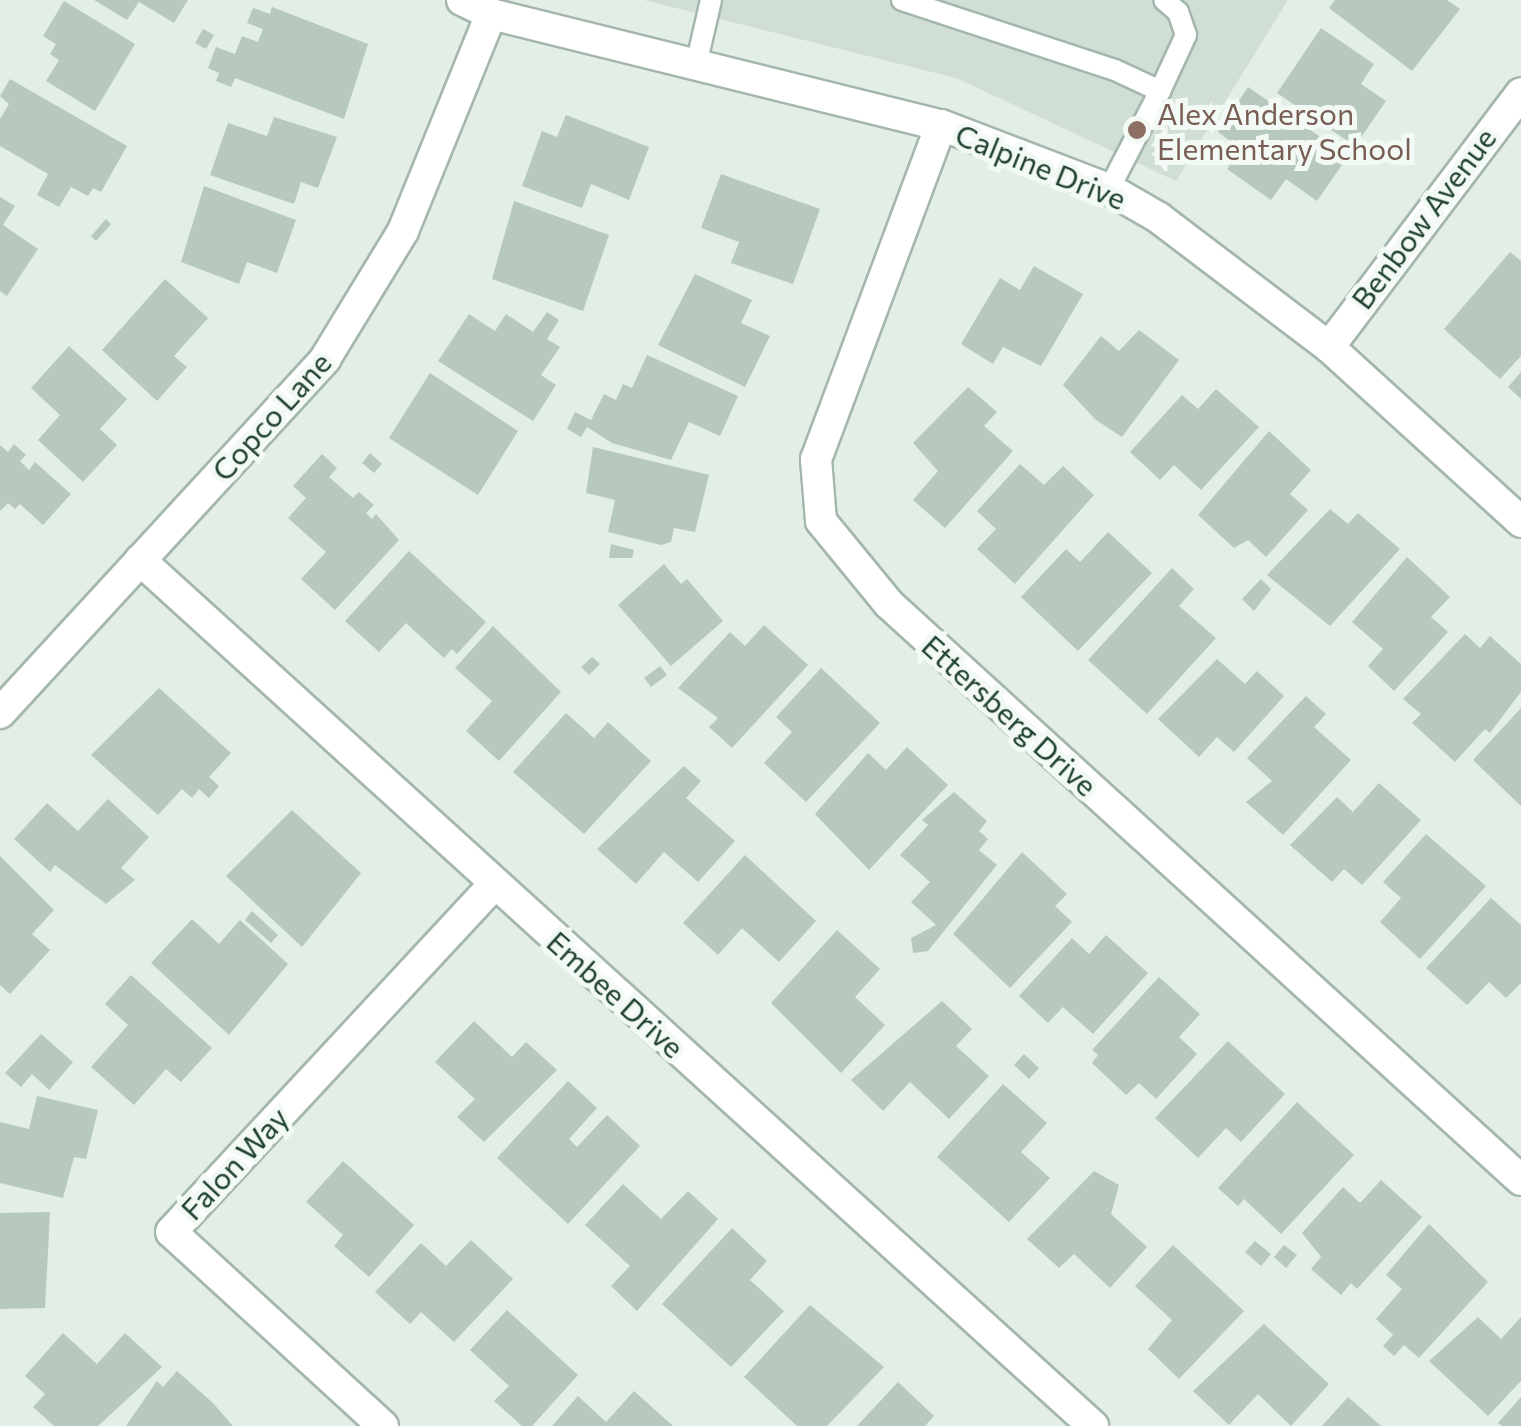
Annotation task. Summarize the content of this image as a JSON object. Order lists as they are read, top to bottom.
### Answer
{
  "streets": {
    "street": [
      "Calpine Drive",
      "Benbow Avenue",
      "Copco Lane",
      "Ettersberg Drive",
      "Embee Drive",
      "Falon Way"
    ]
  },
  "crossings": [
    ["Calpine Drive", "Benbow Avenue"],
    ["Calpine Drive", "Copco Lane"],
    ["Calpine Drive", "Ettersberg Drive"],
    ["Copco Lane", "Embee Drive"],
    ["Embee Drive", "Falon Way"]
  ],
  "places": ["Alex Anderson Elementary School"]
}
